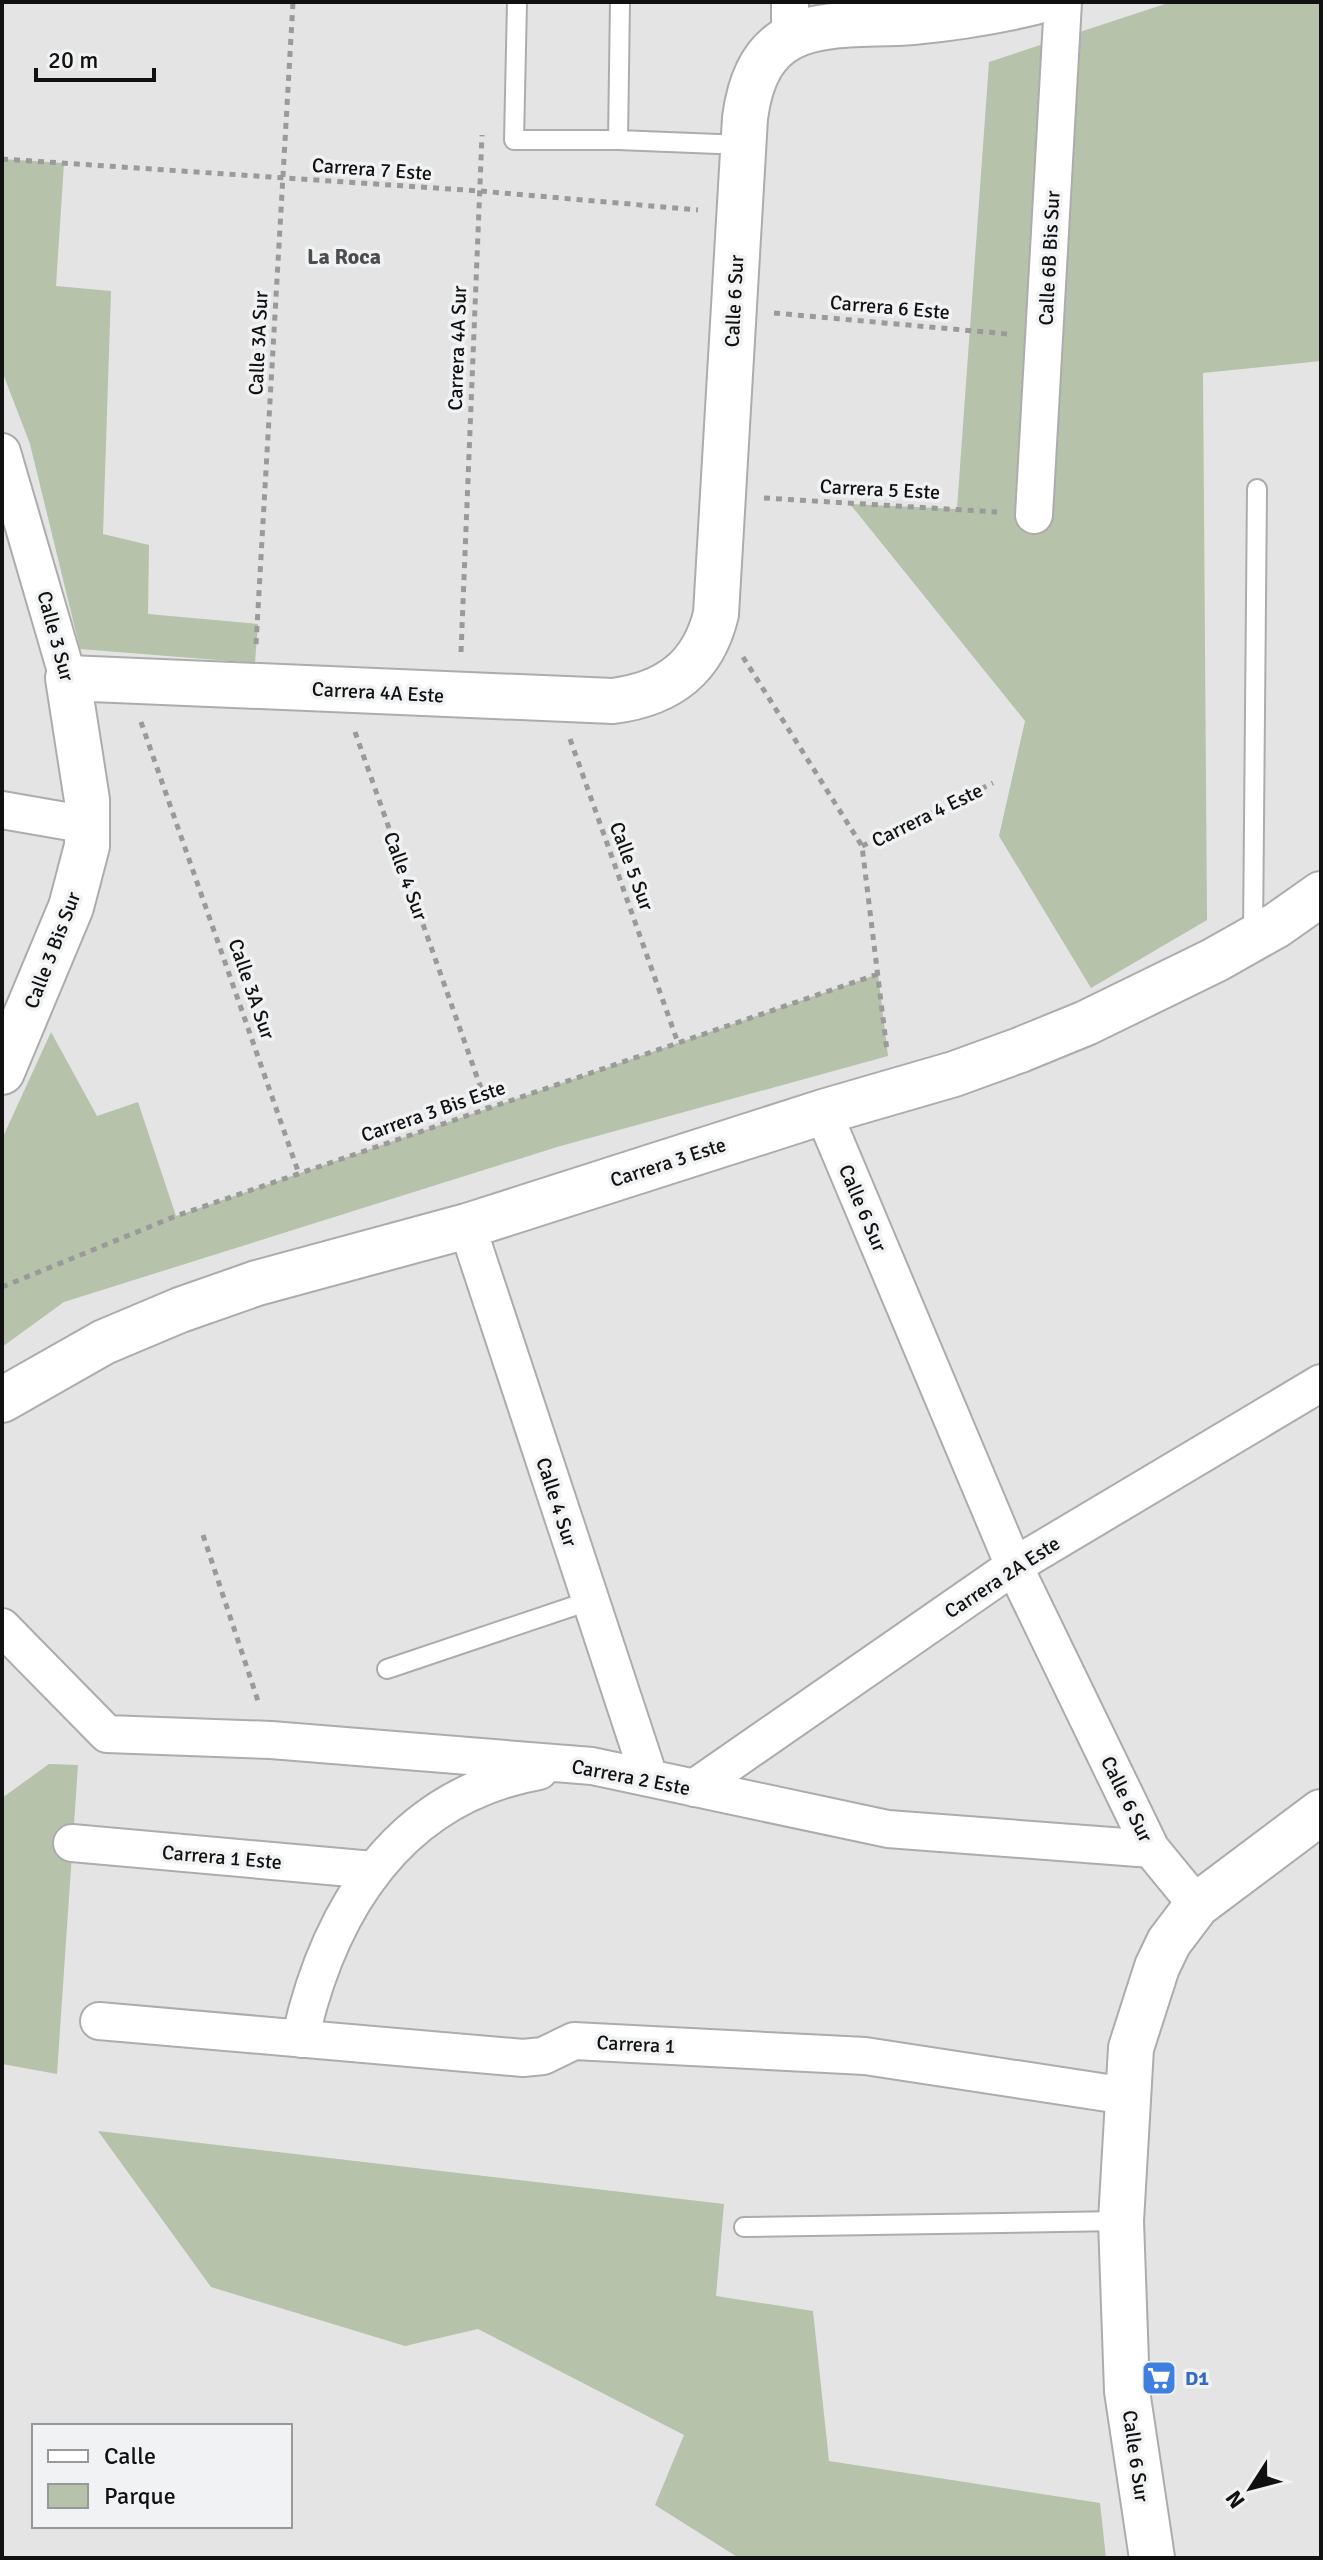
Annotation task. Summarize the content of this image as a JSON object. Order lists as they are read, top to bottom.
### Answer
{
  "streets": {
    "street": [
      "Calle 6B Bis Sur",
      "Calle 6 Sur",
      "Calle 3 Sur",
      "Carrera 4A Este",
      "Calle 4 Sur",
      "Calle 3 Bis Sur",
      "Carrera 3 Este",
      "Carrera 2A Este",
      "Carrera 2 Este",
      "Carrera 1 Este",
      "Carrera 1"
    ],
    "path": [
      "Carrera 7 Este",
      "Carrera 6 Este",
      "Calle 3A Sur",
      "Carrera 4A Sur",
      "Carrera 5 Este",
      "Carrera 4 Este",
      "Calle 5 Sur",
      "Carrera 3 Bis Este"
    ]
  },
  "crossings": [
    ["Carrera 7 Este", "Calle 6 Sur"],
    ["Carrera 7 Este", "Calle 3A Sur"],
    ["Carrera 7 Este", "Carrera 4A Sur"],
    ["Calle 6B Bis Sur", "Carrera 6 Este"],
    ["Calle 6B Bis Sur", "Carrera 5 Este"],
    ["Calle 6 Sur", "Carrera 6 Este"],
    ["Calle 6 Sur", "Carrera 5 Este"],
    ["Calle 6 Sur", "Carrera 4A Este"],
    ["Calle 6 Sur", "Carrera 3 Este"],
    ["Calle 6 Sur", "Carrera 2A Este"],
    ["Calle 6 Sur", "Carrera 2 Este"],
    ["Calle 6 Sur", "Carrera 1"],
    ["Calle 3A Sur", "Carrera 4A Este"],
    ["Calle 3A Sur", "Carrera 3 Bis Este"],
    ["Carrera 4A Sur", "Carrera 4A Este"],
    ["Calle 3 Sur", "Carrera 4A Este"],
    ["Calle 3 Sur", "Calle 3 Bis Sur"],
    ["Carrera 4A Este", "Calle 5 Sur"],
    ["Carrera 4A Este", "Calle 4 Sur"],
    ["Calle 5 Sur", "Carrera 3 Bis Este"],
    ["Calle 4 Sur", "Carrera 3 Bis Este"],
    ["Calle 4 Sur", "Carrera 3 Este"],
    ["Calle 4 Sur", "Carrera 2 Este"],
    ["Carrera 2A Este", "Carrera 2 Este"]
  ],
  "districts": ["La Roca"],
  "places": {
    "supermarket": ["D1"]
  },
  "legend": ["Calle", "Parque"],
  "scale_bar": "20 m",
  "north": "bottom left"
}
